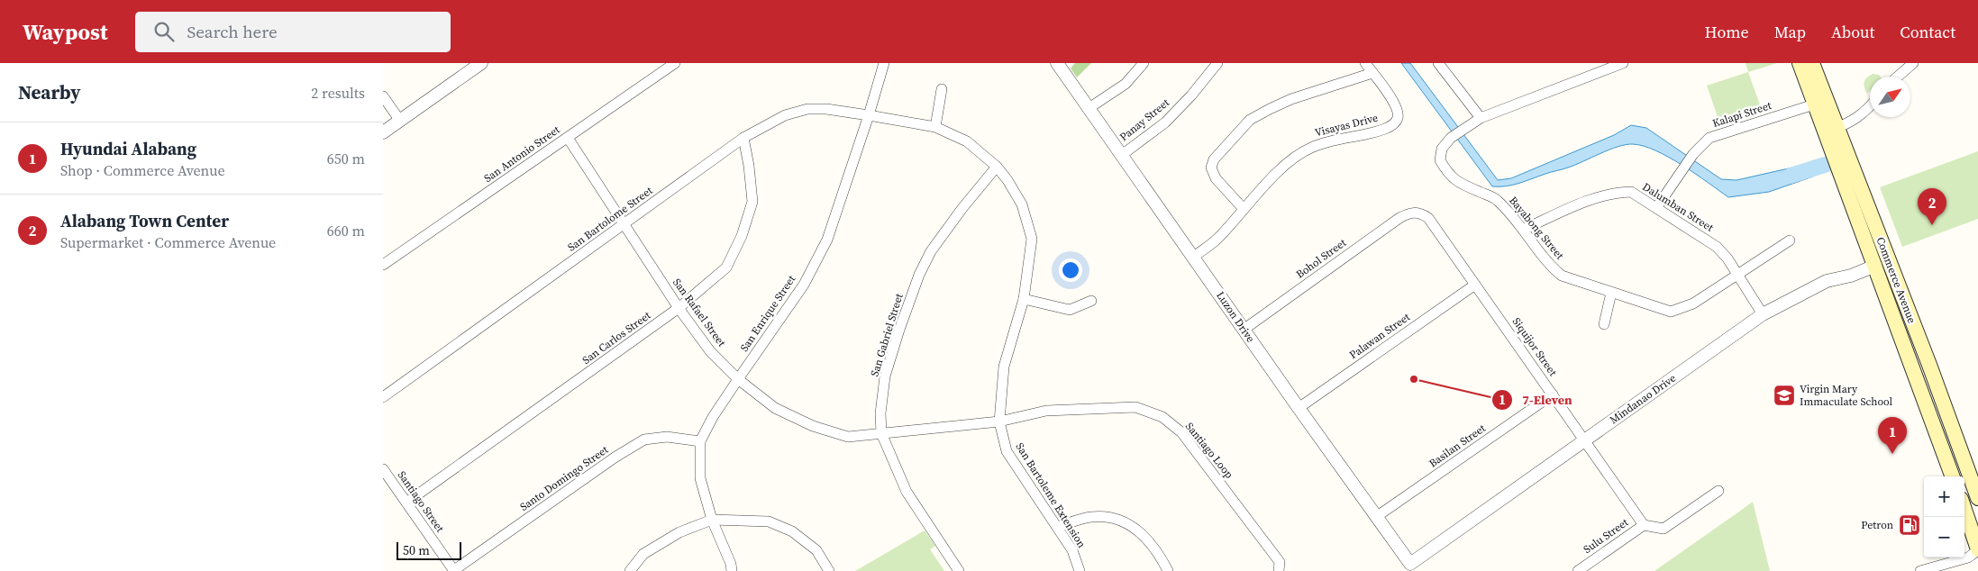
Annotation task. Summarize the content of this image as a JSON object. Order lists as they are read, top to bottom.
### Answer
{
  "streets": {
    "main road": ["Commerce Avenue"],
    "street": [
      "Kalapi Street",
      "Panay Street",
      "Visayas Drive",
      "San Antonio Street",
      "Dalumban Street",
      "San Bartolome Street",
      "Bayabong Street",
      "Bohol Street",
      "San Rafael Street",
      "San Enrique Street",
      "Luzon Drive",
      "San Gabriel Street",
      "Palawan Street",
      "San Carlos Street",
      "Siquijor Street",
      "Mindanao Drive",
      "Basilan Street",
      "Santiago Loop",
      "Santo Domingo Street",
      "San Bartoleme Extension",
      "Santiago Street",
      "Sulu Street"
    ]
  },
  "crossings": [
    ["Kalapi Street", "Dalumban Street"],
    ["Kalapi Street", "Commerce Avenue"],
    ["Panay Street", "Luzon Drive"],
    ["Visayas Drive", "Luzon Drive"],
    ["San Antonio Street", "San Rafael Street"],
    ["Dalumban Street", "Bayabong Street"],
    ["Dalumban Street", "Mindanao Drive"],
    ["San Bartolome Street", "San Rafael Street"],
    ["San Bartolome Street", "San Enrique Street"],
    ["San Bartolome Street", "San Carlos Street"],
    ["San Bartolome Street", "San Bartoleme Extension"],
    ["Bohol Street", "Luzon Drive"],
    ["Bohol Street", "Siquijor Street"],
    ["Commerce Avenue", "Mindanao Drive"],
    ["San Rafael Street", "San Enrique Street"],
    ["San Rafael Street", "San Gabriel Street"],
    ["San Rafael Street", "San Carlos Street"],
    ["San Rafael Street", "Santiago Loop"],
    ["San Rafael Street", "San Bartoleme Extension"],
    ["San Enrique Street", "Santo Domingo Street"],
    ["San Enrique Street", "San Bartoleme Extension"],
    ["Luzon Drive", "Palawan Street"],
    ["Luzon Drive", "Mindanao Drive"],
    ["Luzon Drive", "Basilan Street"],
    ["San Gabriel Street", "San Bartoleme Extension"],
    ["Palawan Street", "Siquijor Street"],
    ["San Carlos Street", "Santiago Street"],
    ["Siquijor Street", "Mindanao Drive"],
    ["Siquijor Street", "Basilan Street"],
    ["Siquijor Street", "Sulu Street"],
    ["Santiago Loop", "San Bartoleme Extension"],
    ["Santo Domingo Street", "Santiago Street"]
  ],
  "places": {
    "other": ["7-Eleven"],
    "school or university": ["Virgin Mary Immaculate School"],
    "fuel station": ["Petron"]
  },
  "scale_bar": "50 m",
  "north": "top right",
  "page": {
    "header": "Waypost",
    "search": "Search here",
    "nav": [
      "Home",
      "Map",
      "About",
      "Contact"
    ],
    "heading": ["Nearby", "2 results"],
    "list": [
      {
        "mark": "1",
        "name": "Hyundai Alabang",
        "note": "Shop · Commerce Avenue",
        "value": "650 m"
      },
      {
        "mark": "2",
        "name": "Alabang Town Center",
        "note": "Supermarket · Commerce Avenue",
        "value": "660 m"
      }
    ],
    "pins": ["2", "1"],
    "map_buttons": ["+", "−"],
    "scale": "50 m"
  }
}
